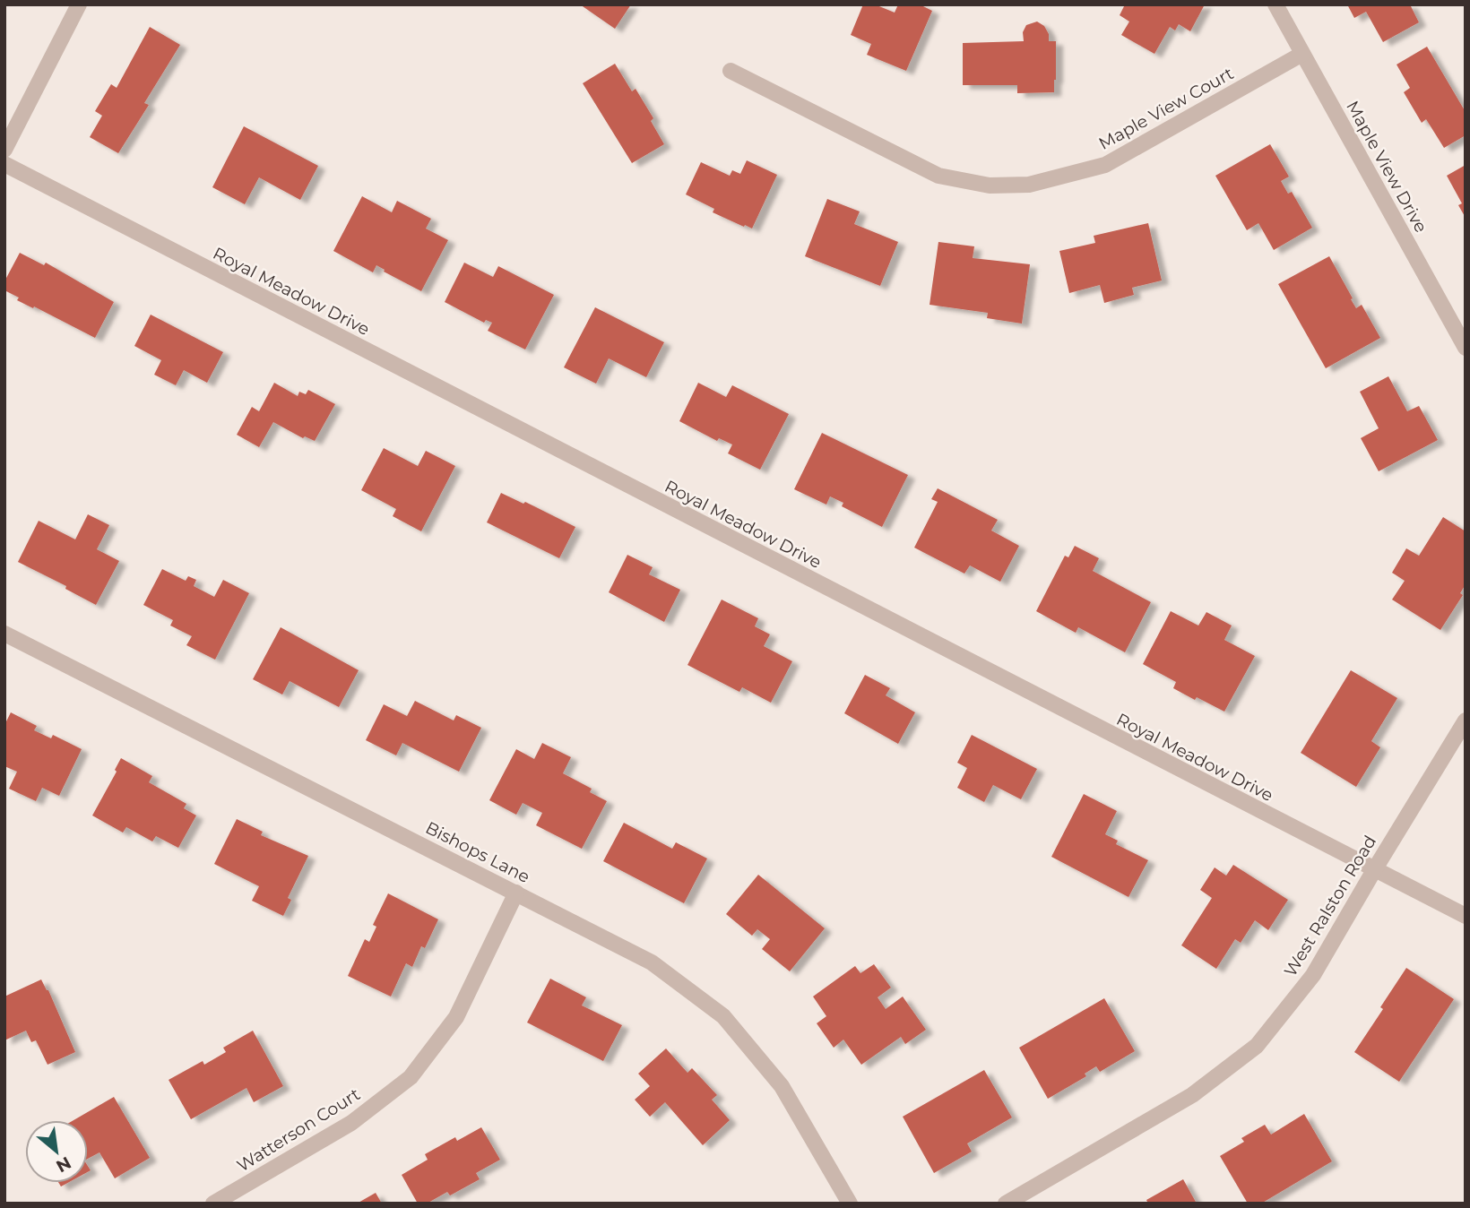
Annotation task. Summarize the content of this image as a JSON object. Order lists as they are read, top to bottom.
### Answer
{
  "streets": {
    "street": [
      "Maple View Court",
      "Maple View Drive",
      "Royal Meadow Drive",
      "Bishops Lane",
      "West Ralston Road",
      "Watterson Court"
    ]
  },
  "crossings": [
    ["Maple View Court", "Maple View Drive"],
    ["Royal Meadow Drive", "West Ralston Road"],
    ["Bishops Lane", "Watterson Court"]
  ],
  "north": "bottom right"
}
